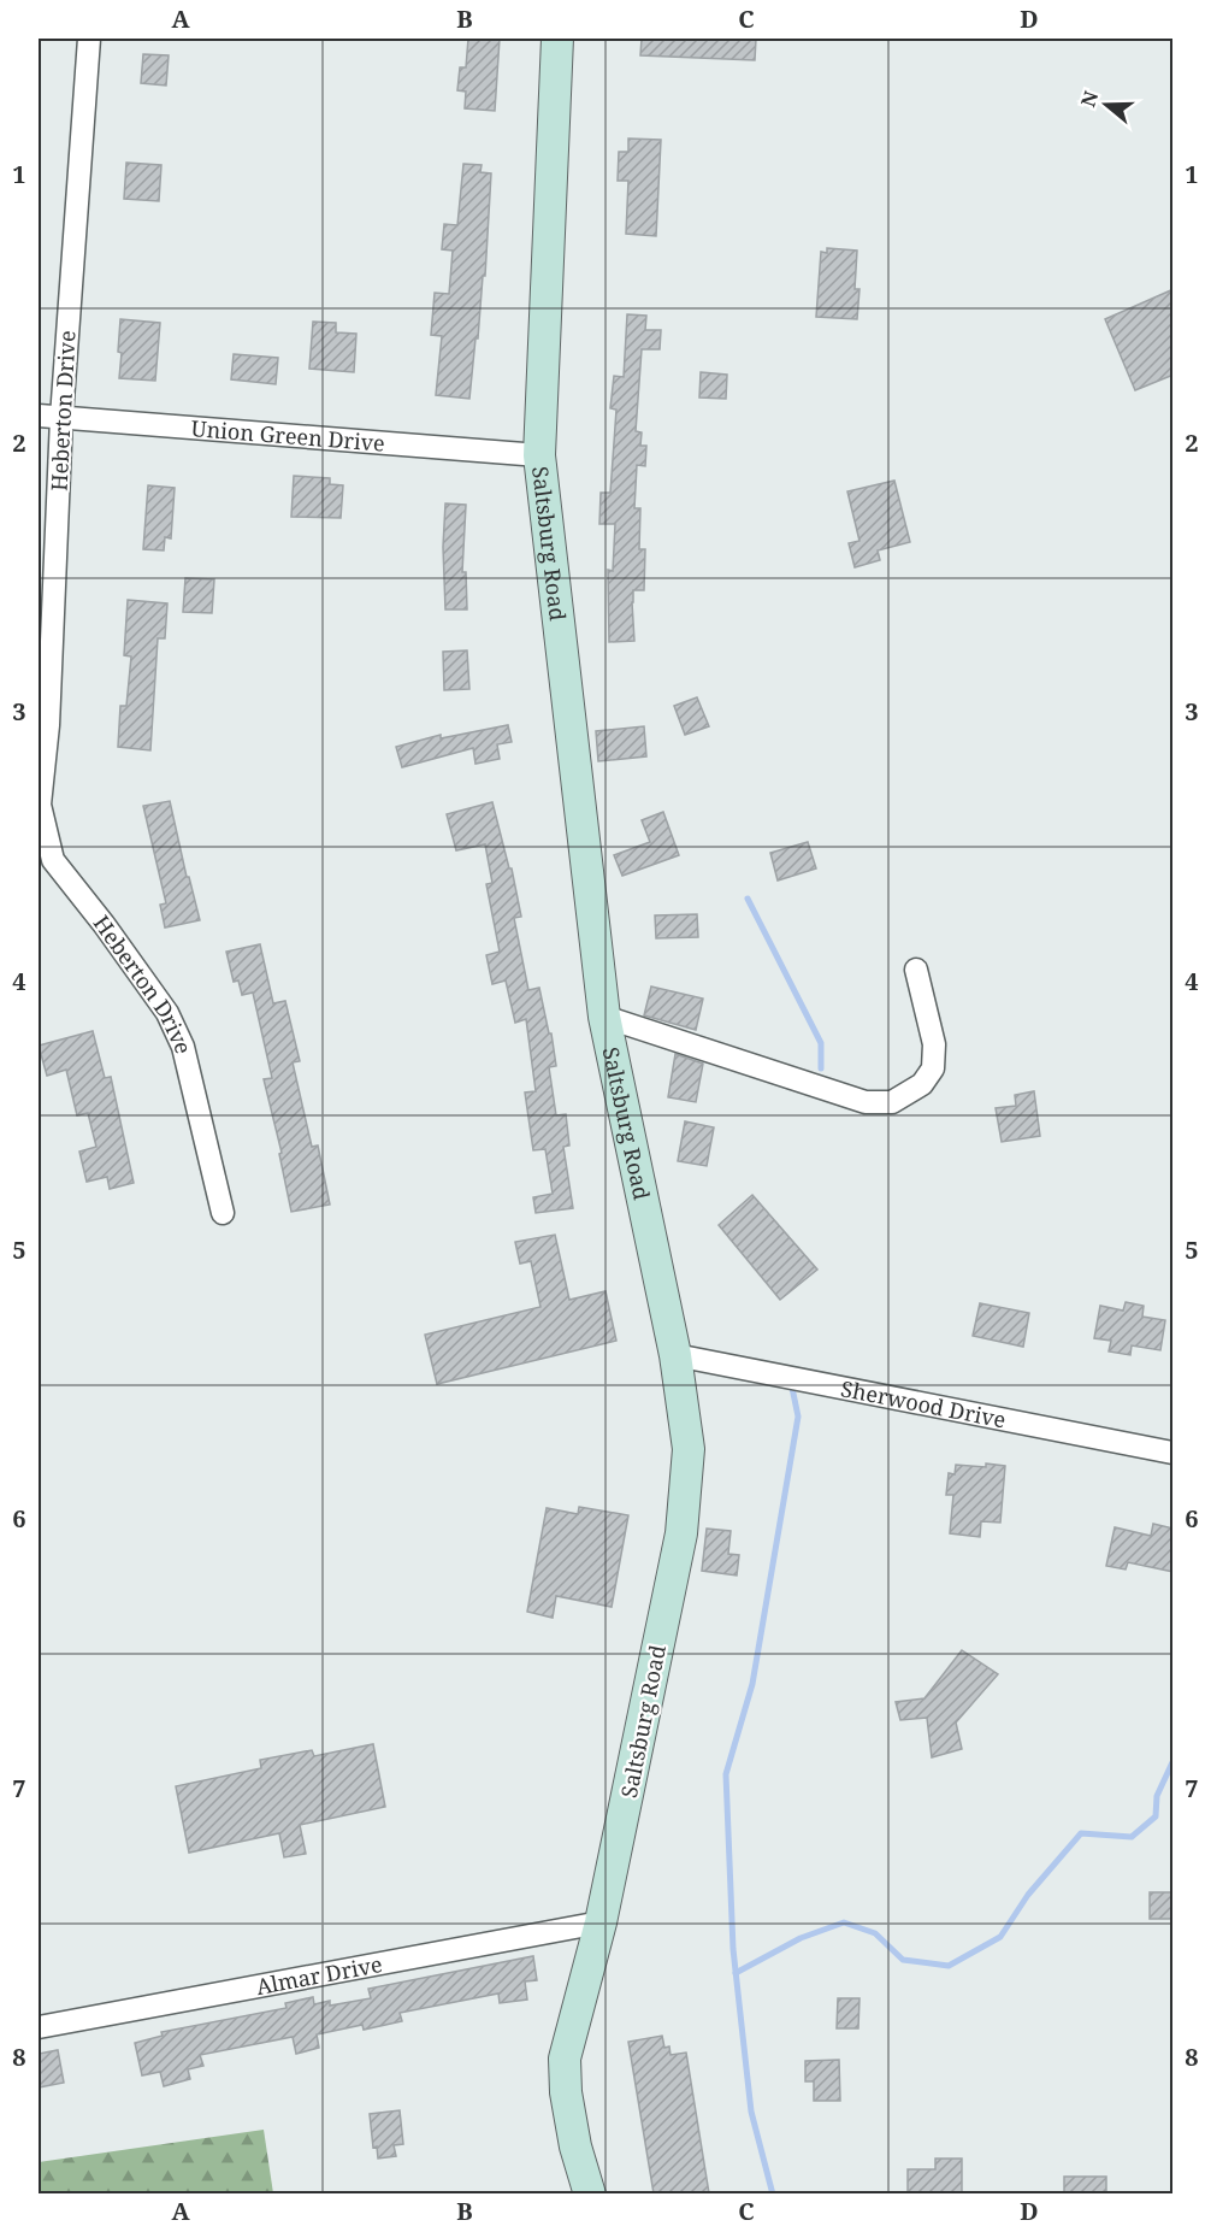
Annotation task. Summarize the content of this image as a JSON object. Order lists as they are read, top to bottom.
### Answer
{
  "streets": {
    "main road": ["Saltsburg Road"],
    "street": [
      "Heberton Drive",
      "Union Green Drive",
      "Sherwood Drive",
      "Almar Drive"
    ]
  },
  "crossings": [
    ["Heberton Drive", "Union Green Drive"],
    ["Union Green Drive", "Saltsburg Road"],
    ["Saltsburg Road", "Sherwood Drive"],
    ["Saltsburg Road", "Almar Drive"]
  ],
  "north": "left",
  "grid": {
    "columns": [
      "A",
      "B",
      "C",
      "D"
    ],
    "rows": [
      "1",
      "2",
      "3",
      "4",
      "5",
      "6",
      "7",
      "8"
    ]
  }
}
